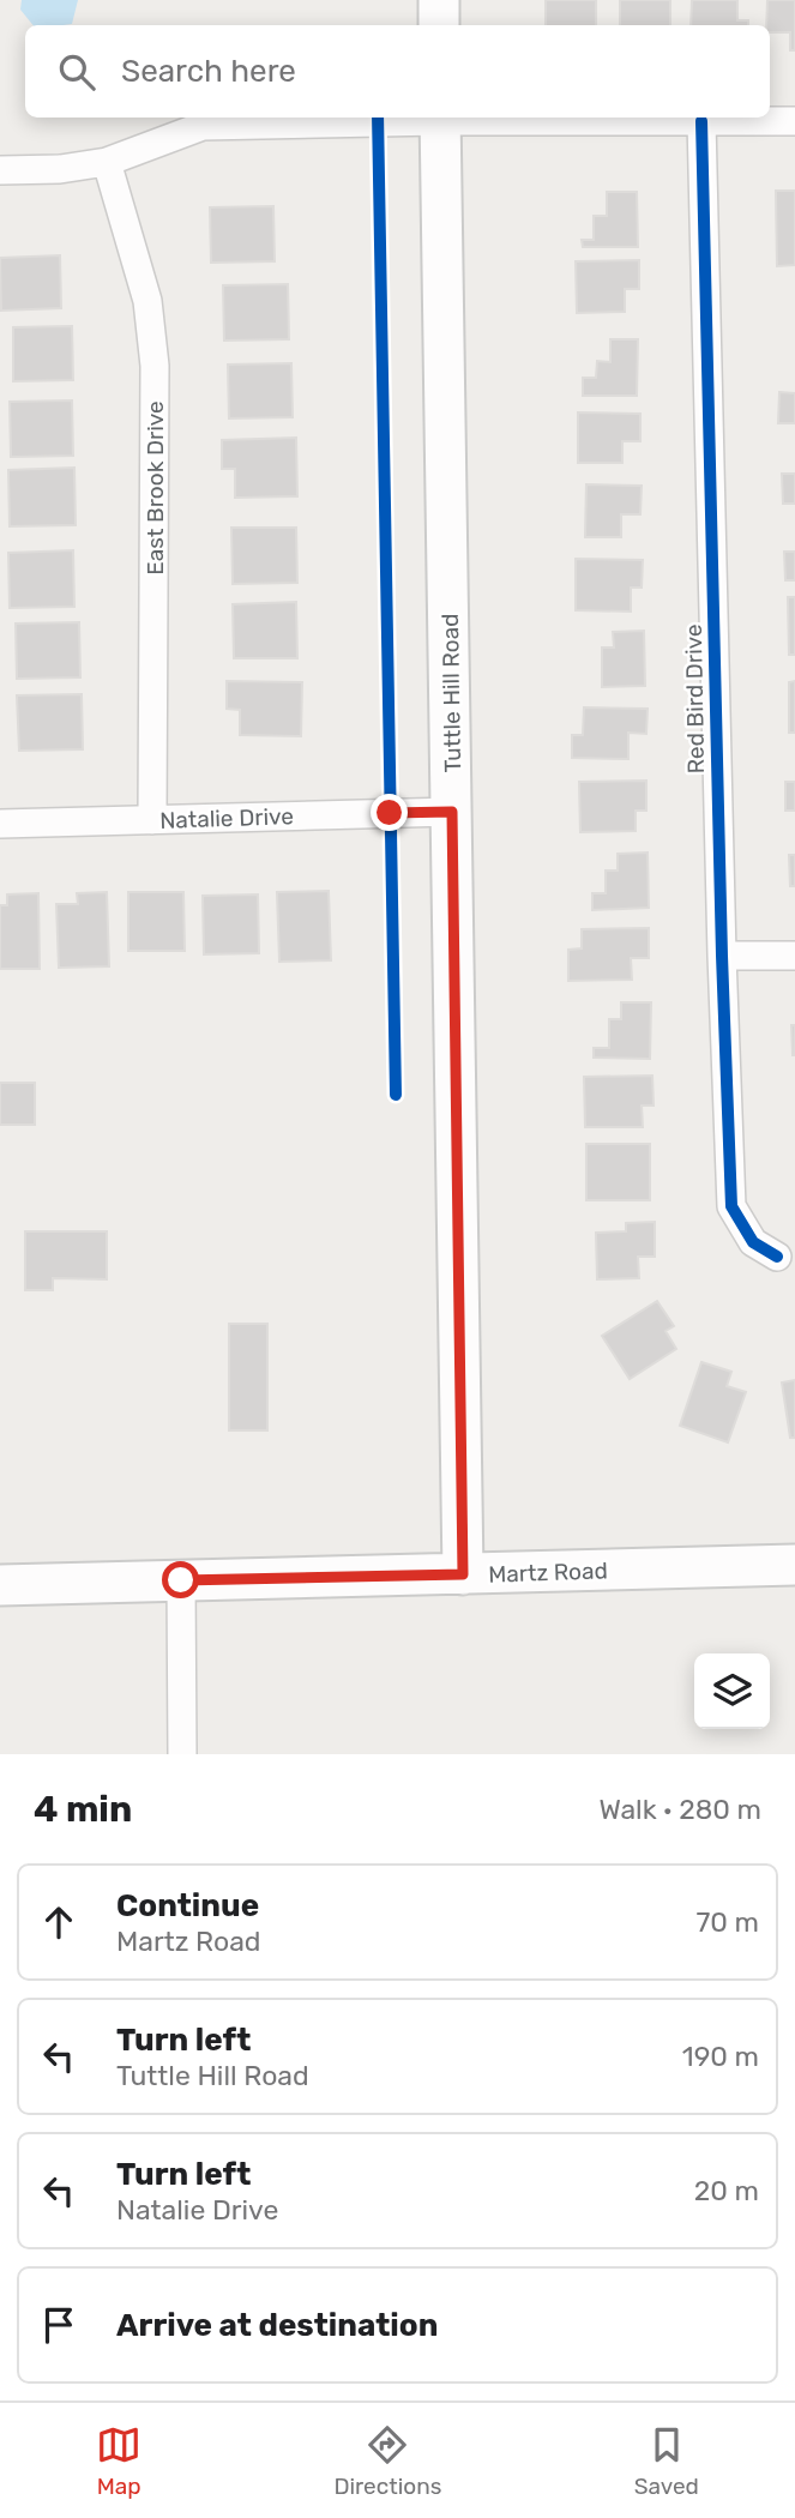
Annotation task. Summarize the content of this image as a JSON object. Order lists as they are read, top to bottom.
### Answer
{
  "streets": {
    "main road": ["Tuttle Hill Road", "Martz Road"],
    "street": ["East Brook Drive", "Red Bird Drive", "Natalie Drive"]
  },
  "crossings": [
    ["East Brook Drive", "Natalie Drive"],
    ["Tuttle Hill Road", "Natalie Drive"],
    ["Tuttle Hill Road", "Martz Road"]
  ],
  "page": {
    "search": "Search here",
    "heading": ["4 min", "Walk · 280 m"],
    "list": [
      ["Continue", "Martz Road", "70 m"],
      ["Turn left", "Tuttle Hill Road", "190 m"],
      ["Turn left", "Natalie Drive", "20 m"],
      "Arrive at destination"
    ],
    "nav": ["Map", "Directions", "Saved"]
  }
}
